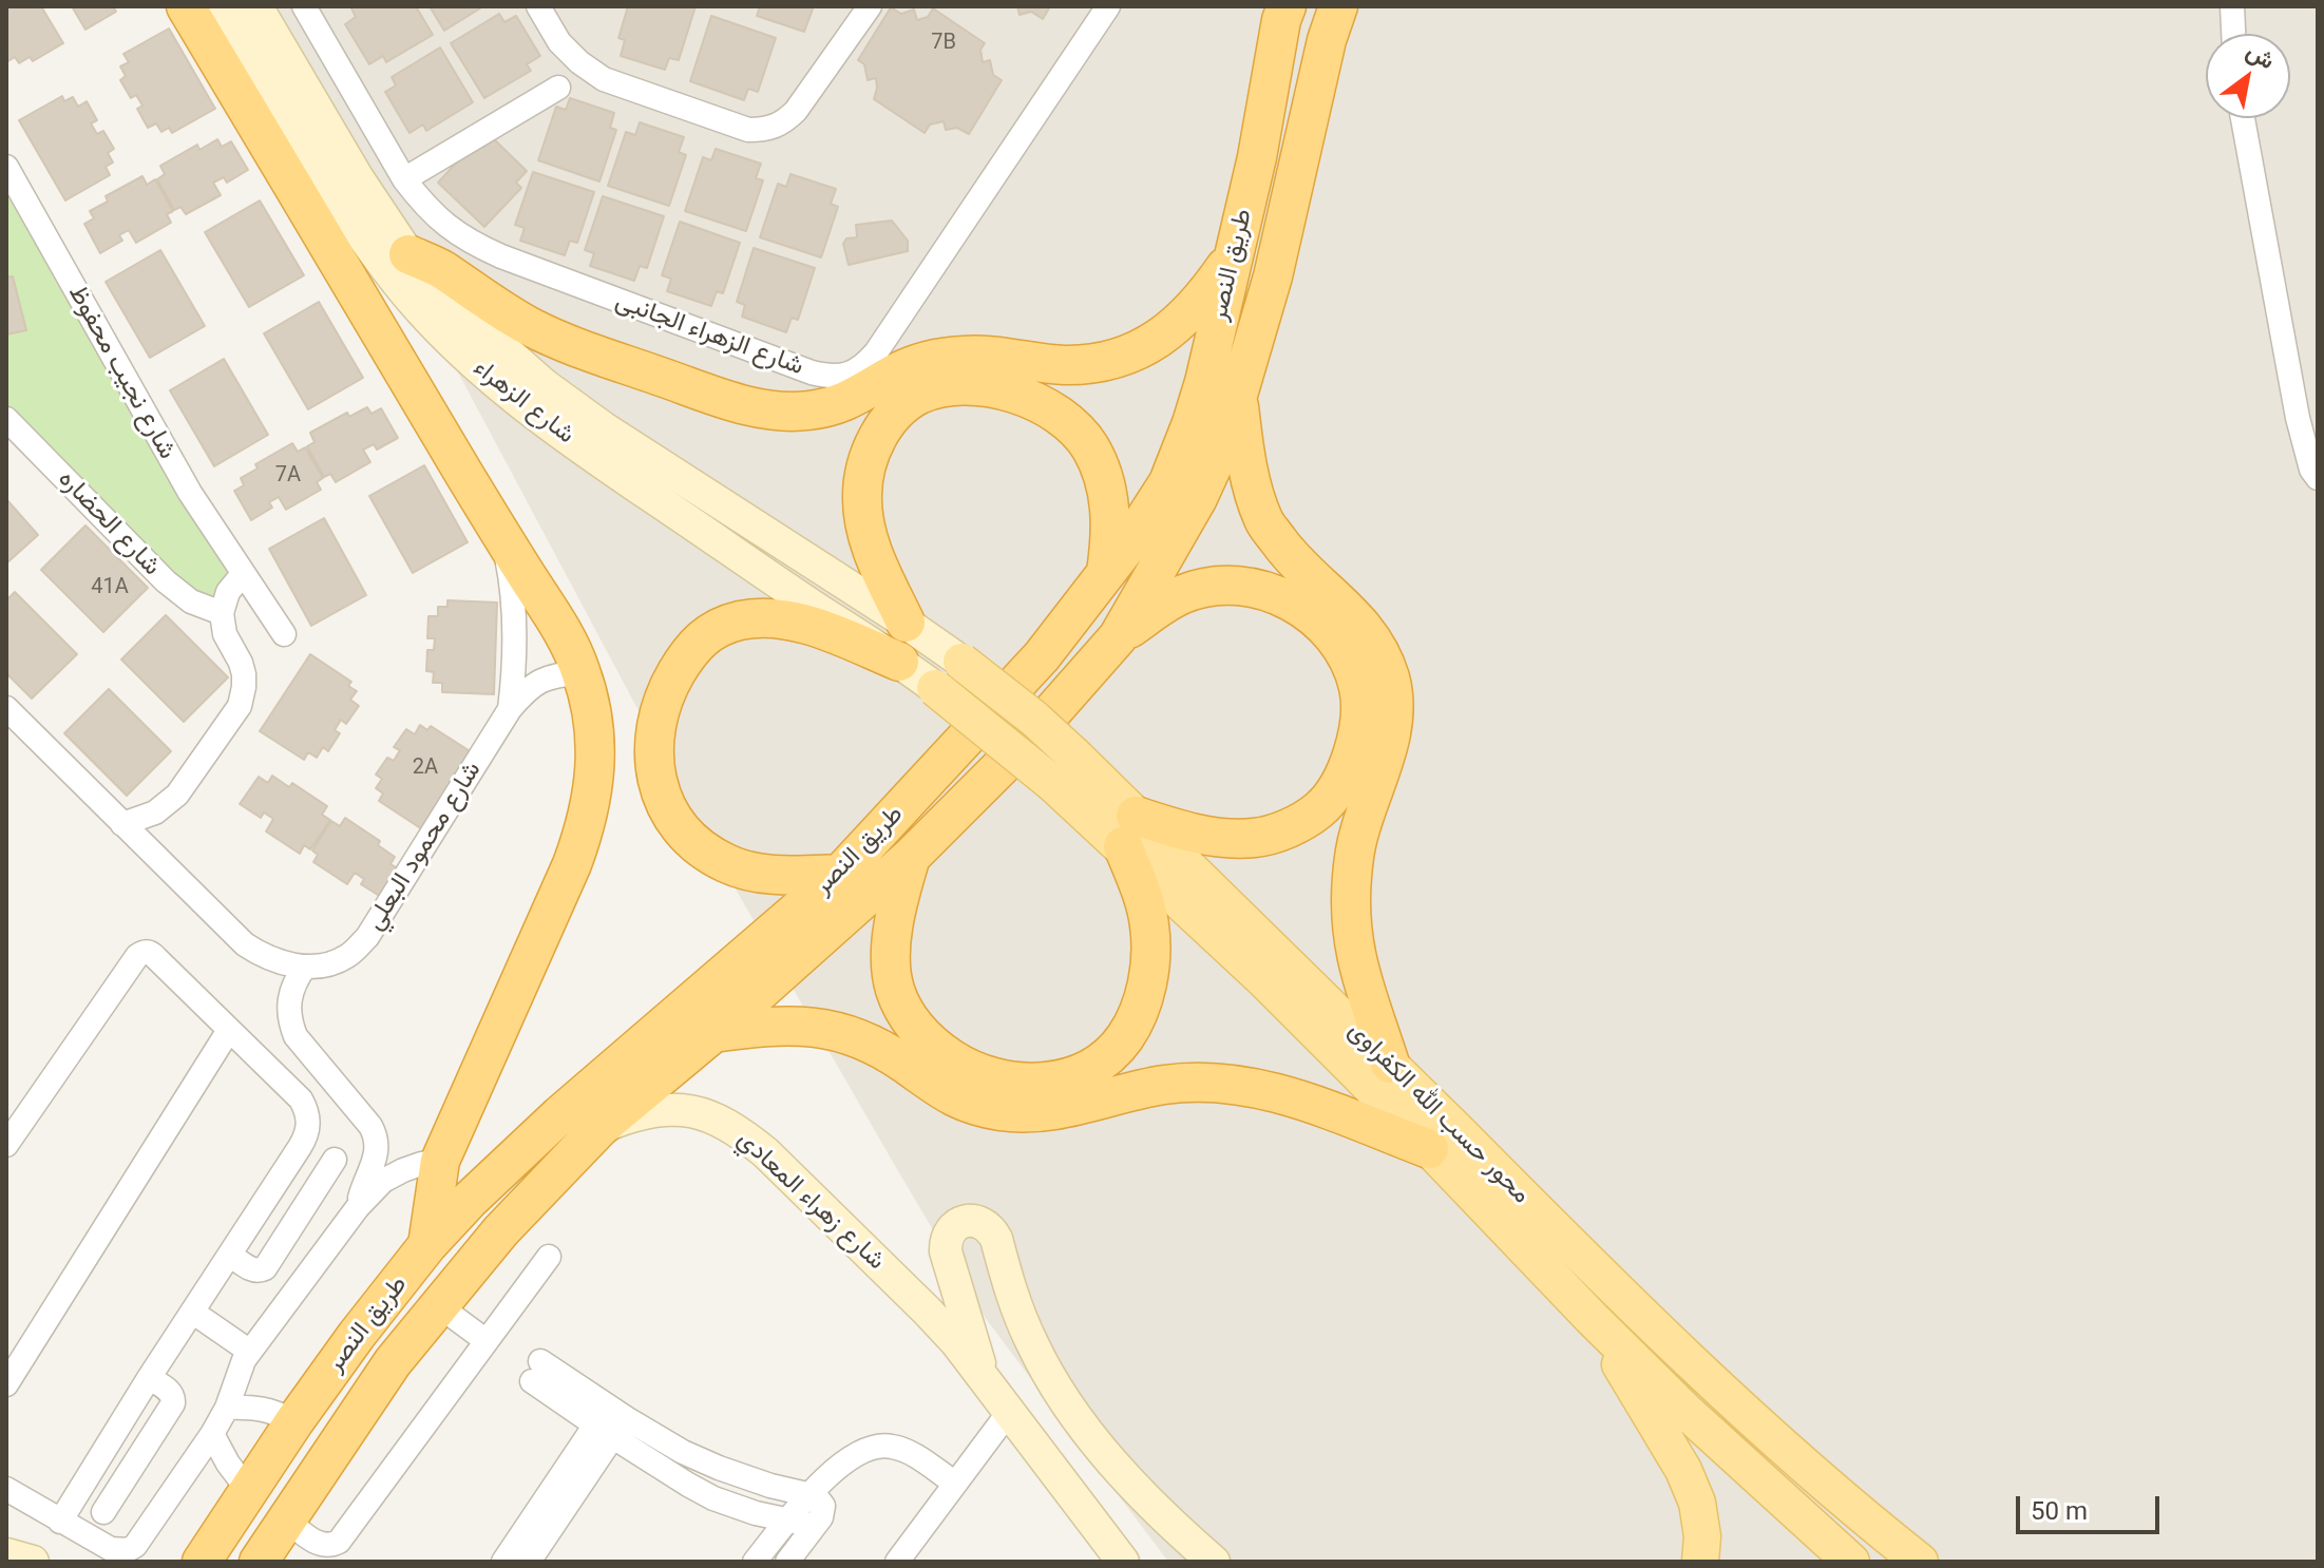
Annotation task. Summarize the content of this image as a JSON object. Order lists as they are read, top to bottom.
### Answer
{
  "streets": {
    "highway": ["طريق النصر"],
    "main road": ["شارع الزهراء", "محور حسب الله الكفراوى", "شارع زهراء المعادي"],
    "street": [
      "شارع الزهراء الجانبى",
      "شارع نجيب محفوظ",
      "شارع الحضاره",
      "شارع محمود البعلي"
    ]
  },
  "crossings": [
    ["طريق النصر", "شارع زهراء المعادي"],
    ["شارع الزهراء", "محور حسب الله الكفراوى"]
  ],
  "house_numbers": [
    "7B",
    "7A",
    "41A",
    "2A"
  ],
  "scale_bar": "50 m",
  "north": "top right"
}
